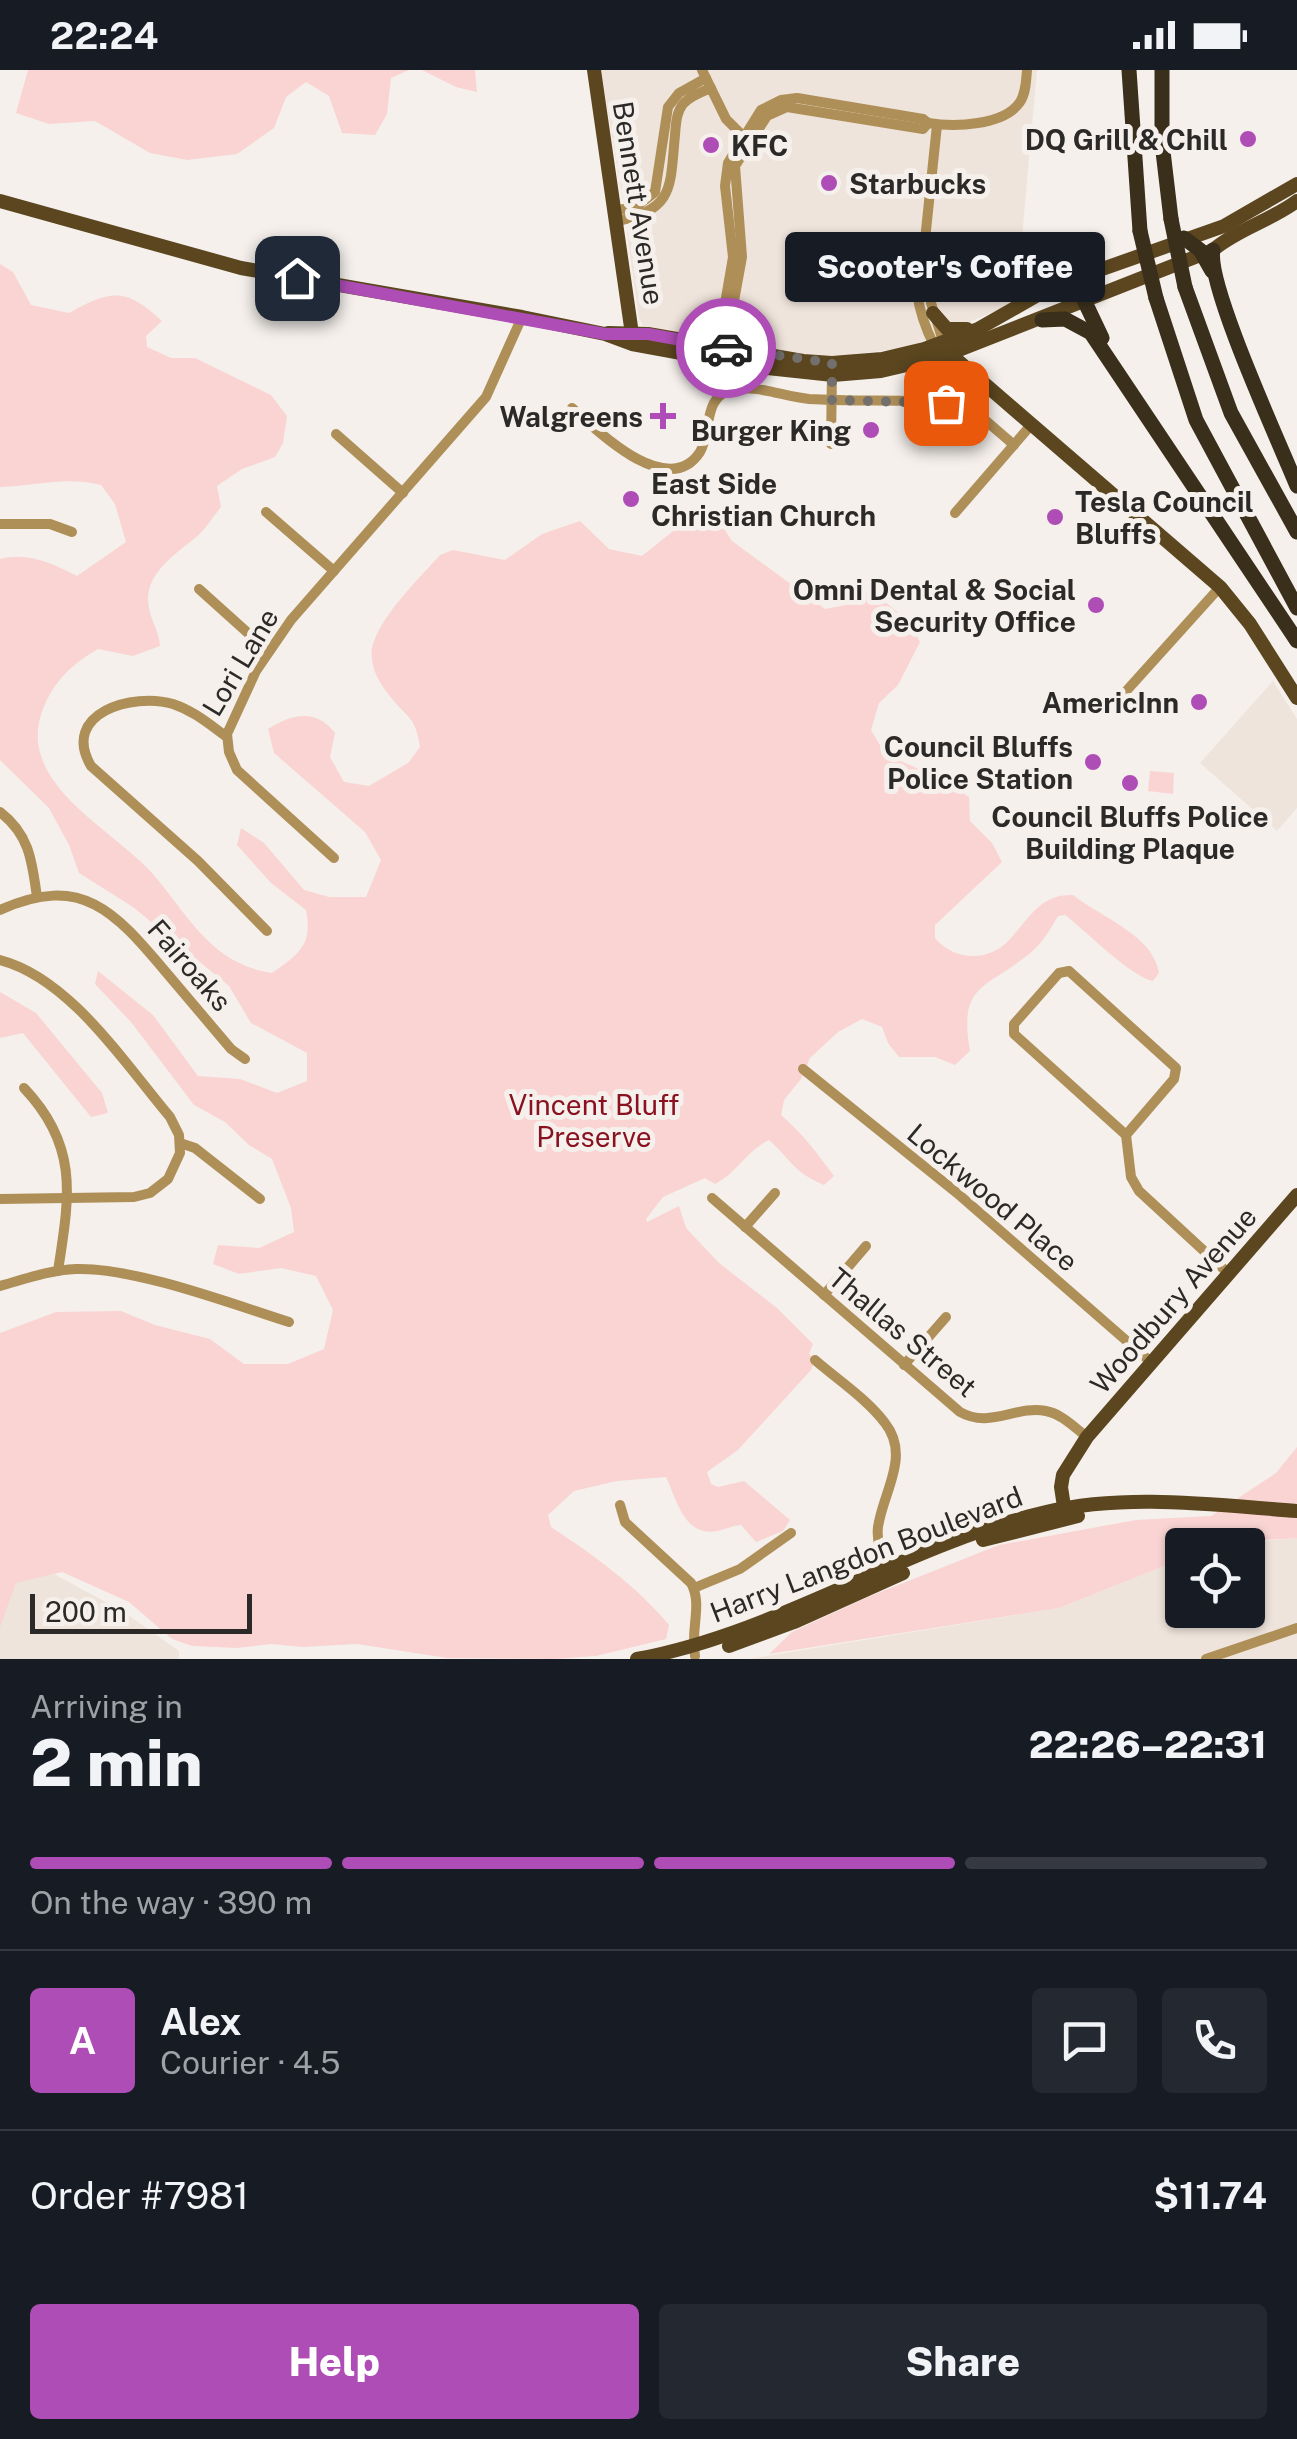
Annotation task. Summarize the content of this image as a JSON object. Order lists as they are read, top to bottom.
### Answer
{
  "streets": {
    "main road": ["Bennett Avenue", "Woodbury Avenue", "Harry Langdon Boulevard"],
    "street": [
      "Lori Lane",
      "Fairoaks",
      "Lockwood Place",
      "Thallas Street"
    ]
  },
  "crossings": [
    ["Lockwood Place", "Woodbury Avenue"],
    ["Woodbury Avenue", "Thallas Street"],
    ["Woodbury Avenue", "Harry Langdon Boulevard"]
  ],
  "parks": ["Vincent Bluff Preserve"],
  "places": {
    "other": [
      "DQ Grill & Chill",
      "KFC",
      "Starbucks",
      "Scooter's Coffee",
      "Burger King",
      "East Side Christian Church",
      "Tesla Council Bluffs",
      "Omni Dental & Social Security Office",
      "AmericInn",
      "Council Bluffs Police Station",
      "Council Bluffs Police Building Plaque"
    ],
    "health": ["Walgreens"]
  },
  "scale_bar": "200 m",
  "page": {
    "status": "22:24",
    "bubble": "Scooter's Coffee",
    "scale": "200 m",
    "heading": ["2 min", "Arriving in", "22:26–22:31"],
    "panel": [
      "Alex",
      "Courier · 4.5",
      "Order #7981",
      "$11.74"
    ],
    "bar": "On the way · 390 m",
    "round": "A",
    "buttons": ["Help", "Share"]
  }
}
